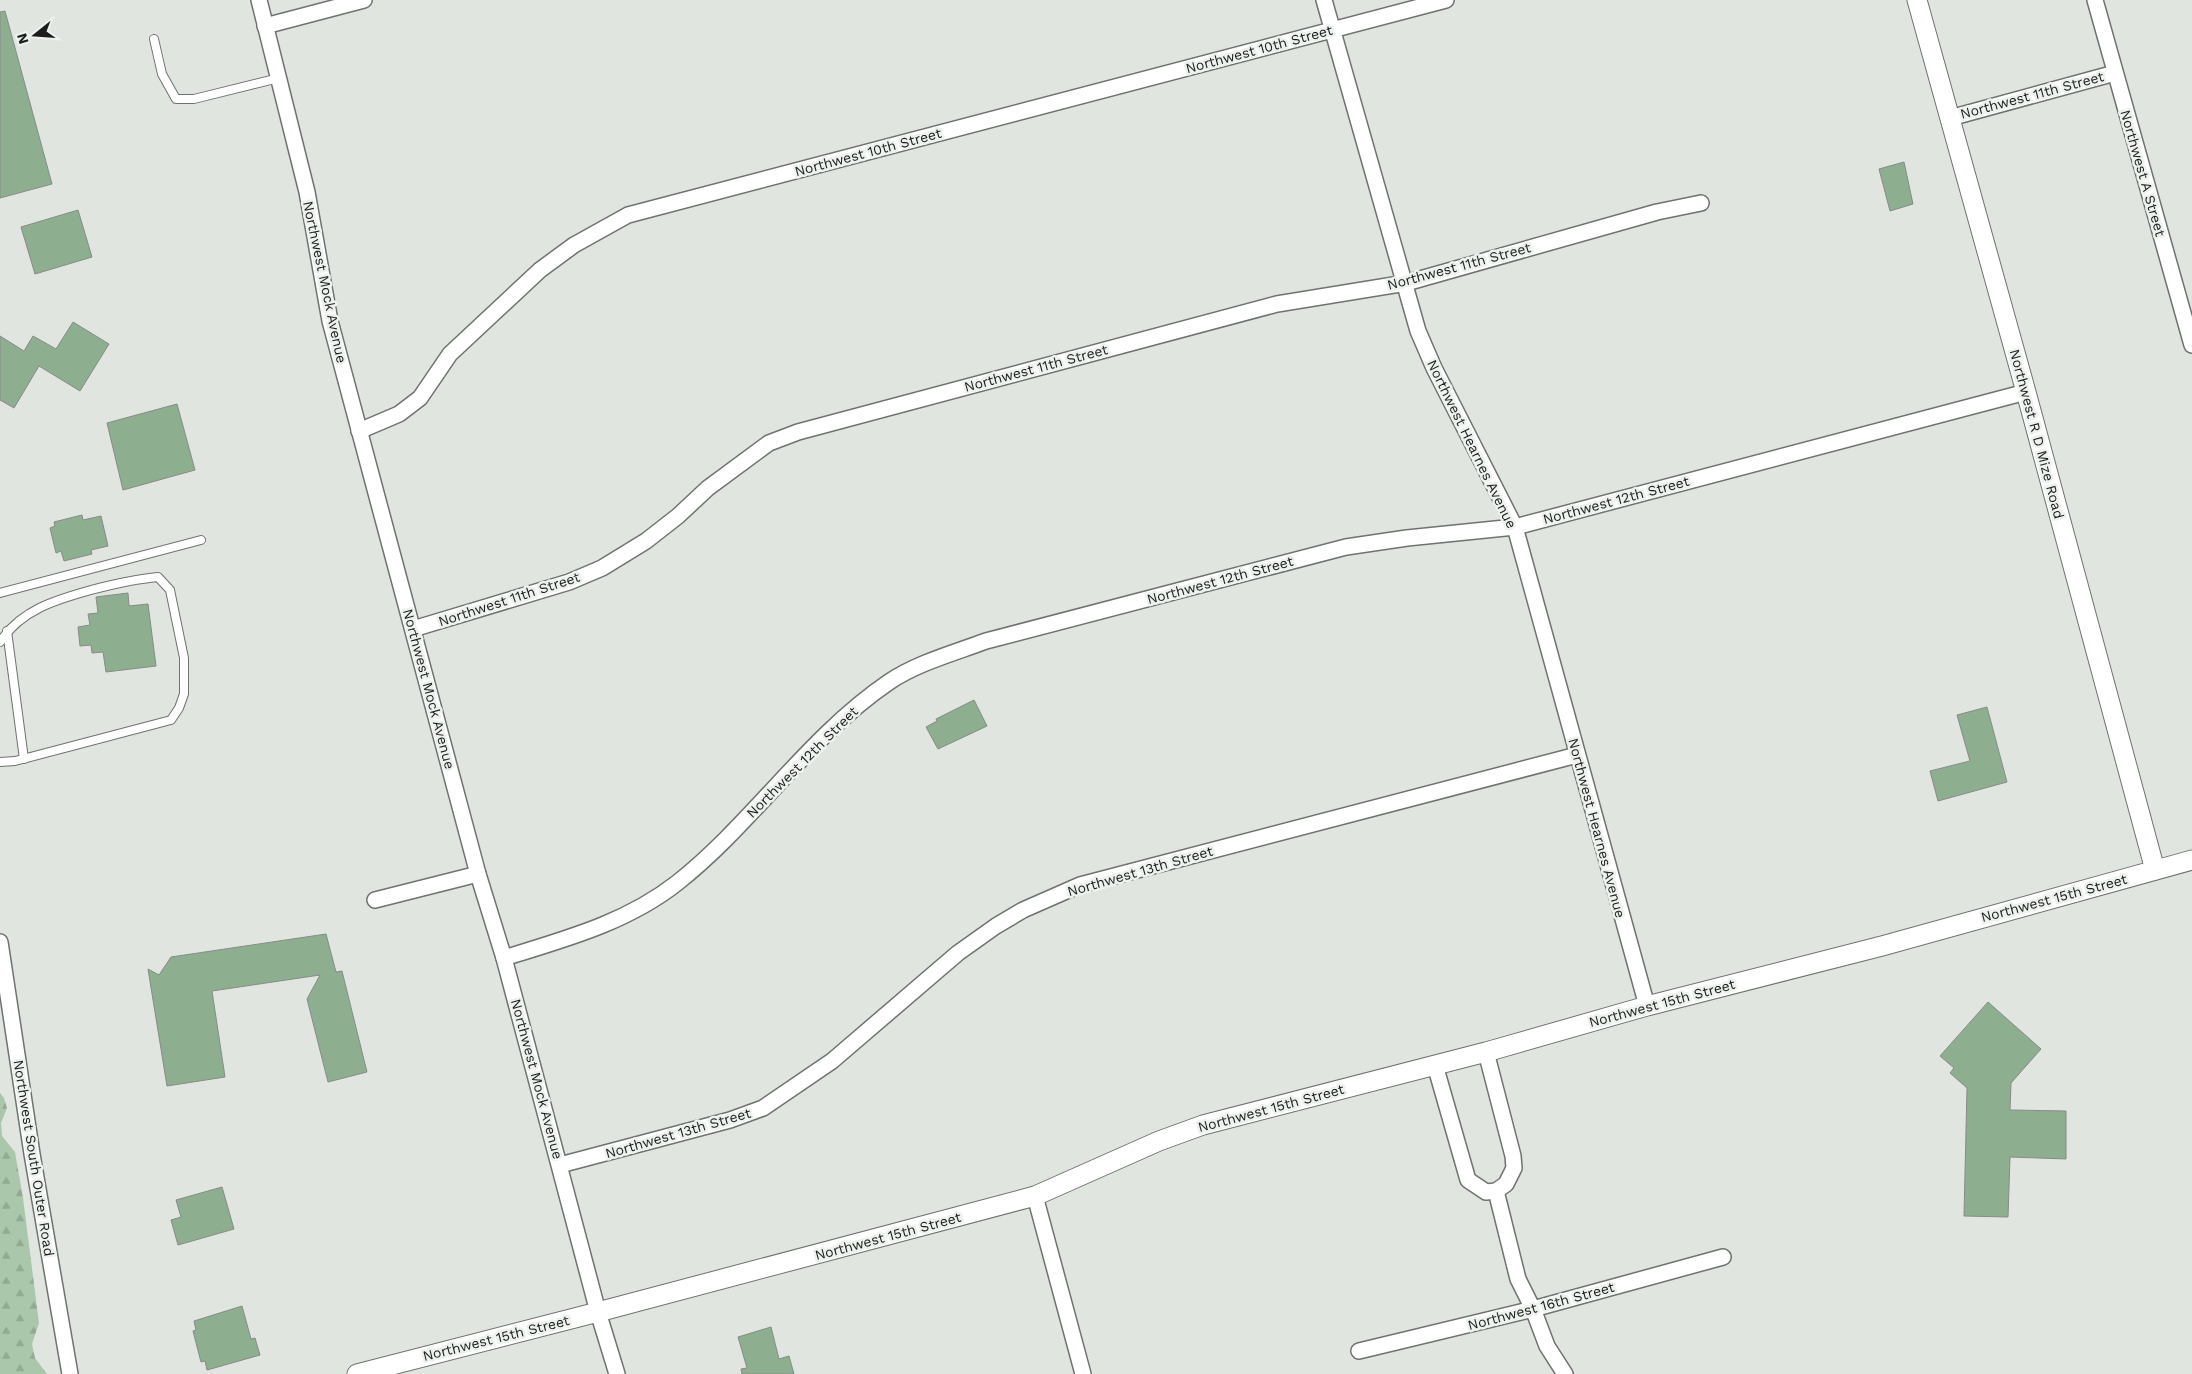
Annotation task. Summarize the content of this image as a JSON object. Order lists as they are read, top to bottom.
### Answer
{
  "streets": {
    "street": [
      "Northwest 10th Street",
      "Northwest 11th Street",
      "Northwest A Street",
      "Northwest Mock Avenue",
      "Northwest R D Mize Road",
      "Northwest Hearnes Avenue",
      "Northwest 12th Street",
      "Northwest 13th Street",
      "Northwest 15th Street",
      "Northwest South Outer Road",
      "Northwest 16th Street"
    ]
  },
  "crossings": [
    ["Northwest 10th Street", "Northwest Mock Avenue"],
    ["Northwest 10th Street", "Northwest Hearnes Avenue"],
    ["Northwest 11th Street", "Northwest A Street"],
    ["Northwest 11th Street", "Northwest Mock Avenue"],
    ["Northwest 11th Street", "Northwest R D Mize Road"],
    ["Northwest 11th Street", "Northwest Hearnes Avenue"],
    ["Northwest Mock Avenue", "Northwest 12th Street"],
    ["Northwest Mock Avenue", "Northwest 13th Street"],
    ["Northwest Mock Avenue", "Northwest 15th Street"],
    ["Northwest R D Mize Road", "Northwest 12th Street"],
    ["Northwest R D Mize Road", "Northwest 15th Street"],
    ["Northwest Hearnes Avenue", "Northwest 12th Street"],
    ["Northwest Hearnes Avenue", "Northwest 13th Street"],
    ["Northwest Hearnes Avenue", "Northwest 15th Street"]
  ],
  "north": "left"
}
